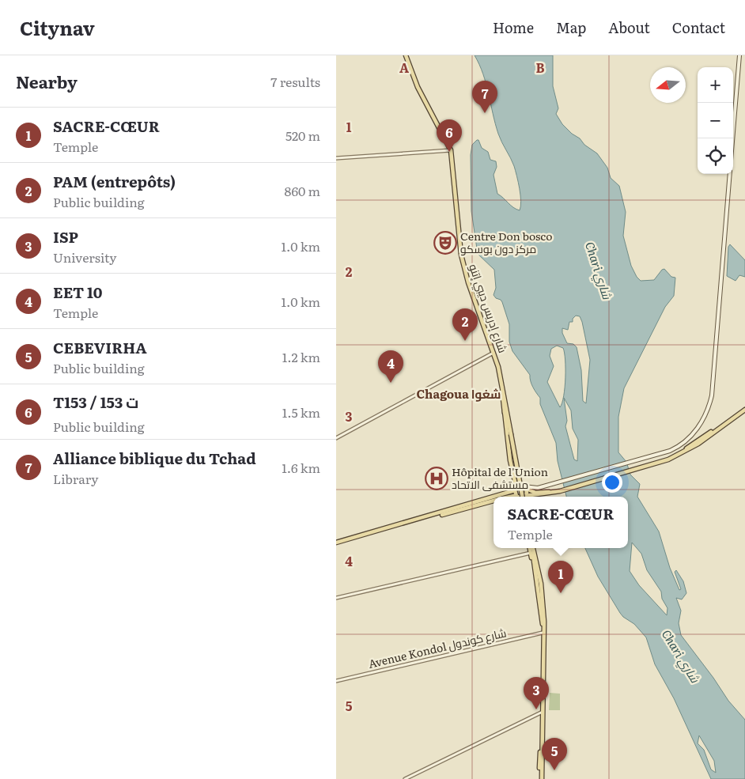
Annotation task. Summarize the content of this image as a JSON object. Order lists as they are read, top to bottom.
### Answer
{
  "streets": {
    "main road": ["شارع إدريس ديبي إتنو"],
    "street": ["Avenue Kondol شارع كوندول"]
  },
  "districts": ["Chagoua شغوا"],
  "water": ["Chari شاري"],
  "places": {
    "theatre": ["Centre Don bosco مركز دون بوسكو"],
    "hospital": ["Hôpital de l'Union مستشفى الاتحاد"]
  },
  "north": "left",
  "page": {
    "header": "Citynav",
    "nav": [
      "Home",
      "Map",
      "About",
      "Contact"
    ],
    "heading": ["Nearby", "7 results"],
    "map_buttons": ["+", "−"],
    "pins": [
      "7",
      "6",
      "2",
      "4",
      "1",
      "3",
      "5"
    ],
    "list": [
      {
        "mark": "1",
        "name": "SACRE-CŒUR",
        "note": "Temple",
        "value": "520 m"
      },
      {
        "mark": "2",
        "name": "PAM (entrepôts)",
        "note": "Public building",
        "value": "860 m"
      },
      {
        "mark": "3",
        "name": "ISP",
        "note": "University",
        "value": "1.0 km"
      },
      {
        "mark": "4",
        "name": "EET 10",
        "note": "Temple",
        "value": "1.0 km"
      },
      {
        "mark": "5",
        "name": "CEBEVIRHA",
        "note": "Public building",
        "value": "1.2 km"
      },
      {
        "mark": "6",
        "name": "T153 / ت 153",
        "note": "Public building",
        "value": "1.5 km"
      },
      {
        "mark": "7",
        "name": "Alliance biblique du Tchad",
        "note": "Library",
        "value": "1.6 km"
      }
    ],
    "popup": ["SACRE-CŒUR", "Temple"]
  },
  "grid": {
    "columns": ["A", "B"],
    "rows": [
      "1",
      "2",
      "3",
      "4",
      "5"
    ]
  }
}
